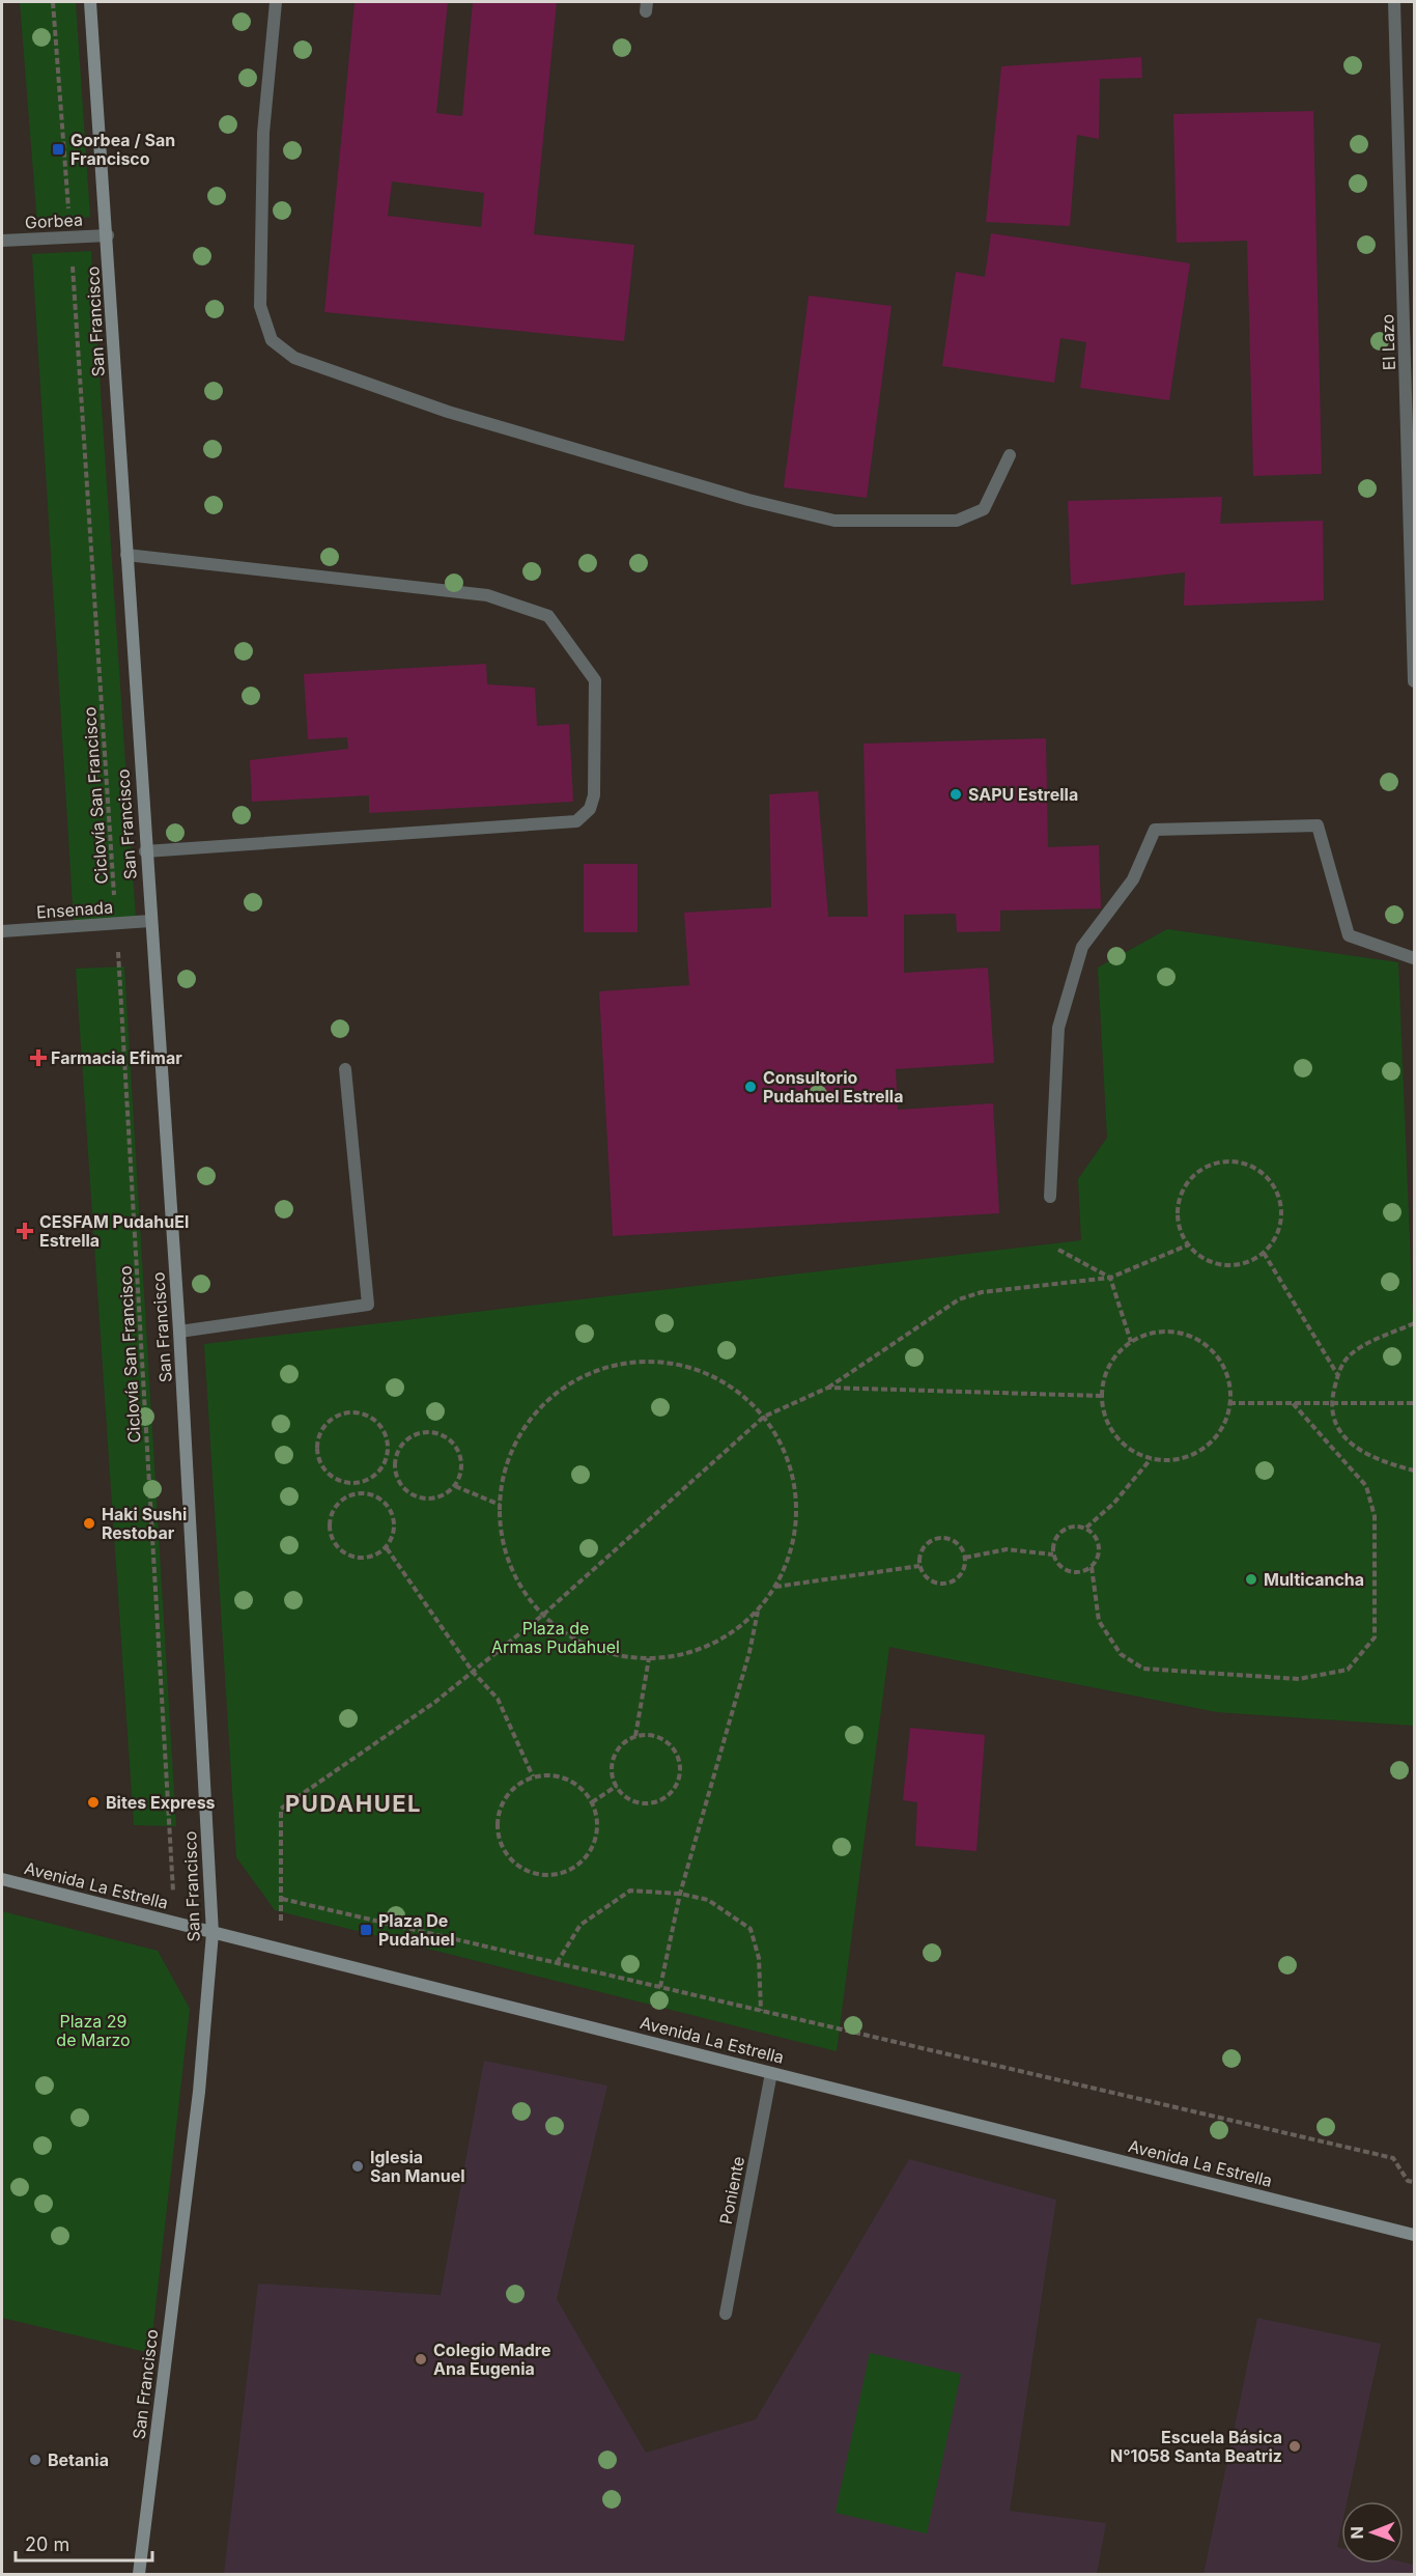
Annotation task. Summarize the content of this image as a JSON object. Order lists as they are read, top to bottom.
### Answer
{
  "streets": {
    "main road": ["San Francisco", "Avenida La Estrella"],
    "street": [
      "Gorbea",
      "El Lazo",
      "Ensenada",
      "Poniente"
    ],
    "path": ["Ciclovía San Francisco"]
  },
  "crossings": [
    ["Gorbea", "San Francisco"],
    ["Gorbea", "Ciclovía San Francisco"],
    ["San Francisco", "Ensenada"],
    ["San Francisco", "Avenida La Estrella"],
    ["Ciclovía San Francisco", "Ensenada"],
    ["Ciclovía San Francisco", "Avenida La Estrella"],
    ["Avenida La Estrella", "Poniente"]
  ],
  "districts": ["PUDAHUEL"],
  "parks": ["Plaza de Armas Pudahuel", "Plaza 29 de Marzo"],
  "places": {
    "transit": ["Gorbea / San Francisco", "Plaza De Pudahuel"],
    "other": [
      "SAPU Estrella",
      "Consultorio Pudahuel Estrella",
      "Haki Sushi Restobar",
      "Multicancha",
      "Bites Express",
      "Iglesia San Manuel",
      "Colegio Madre Ana Eugenia",
      "Escuela Básica N°1058 Santa Beatriz",
      "Betania"
    ],
    "health": ["Farmacia Efimar", "CESFAM PudahuEl Estrella"]
  },
  "scale_bar": "20 m",
  "north": "left"
}
